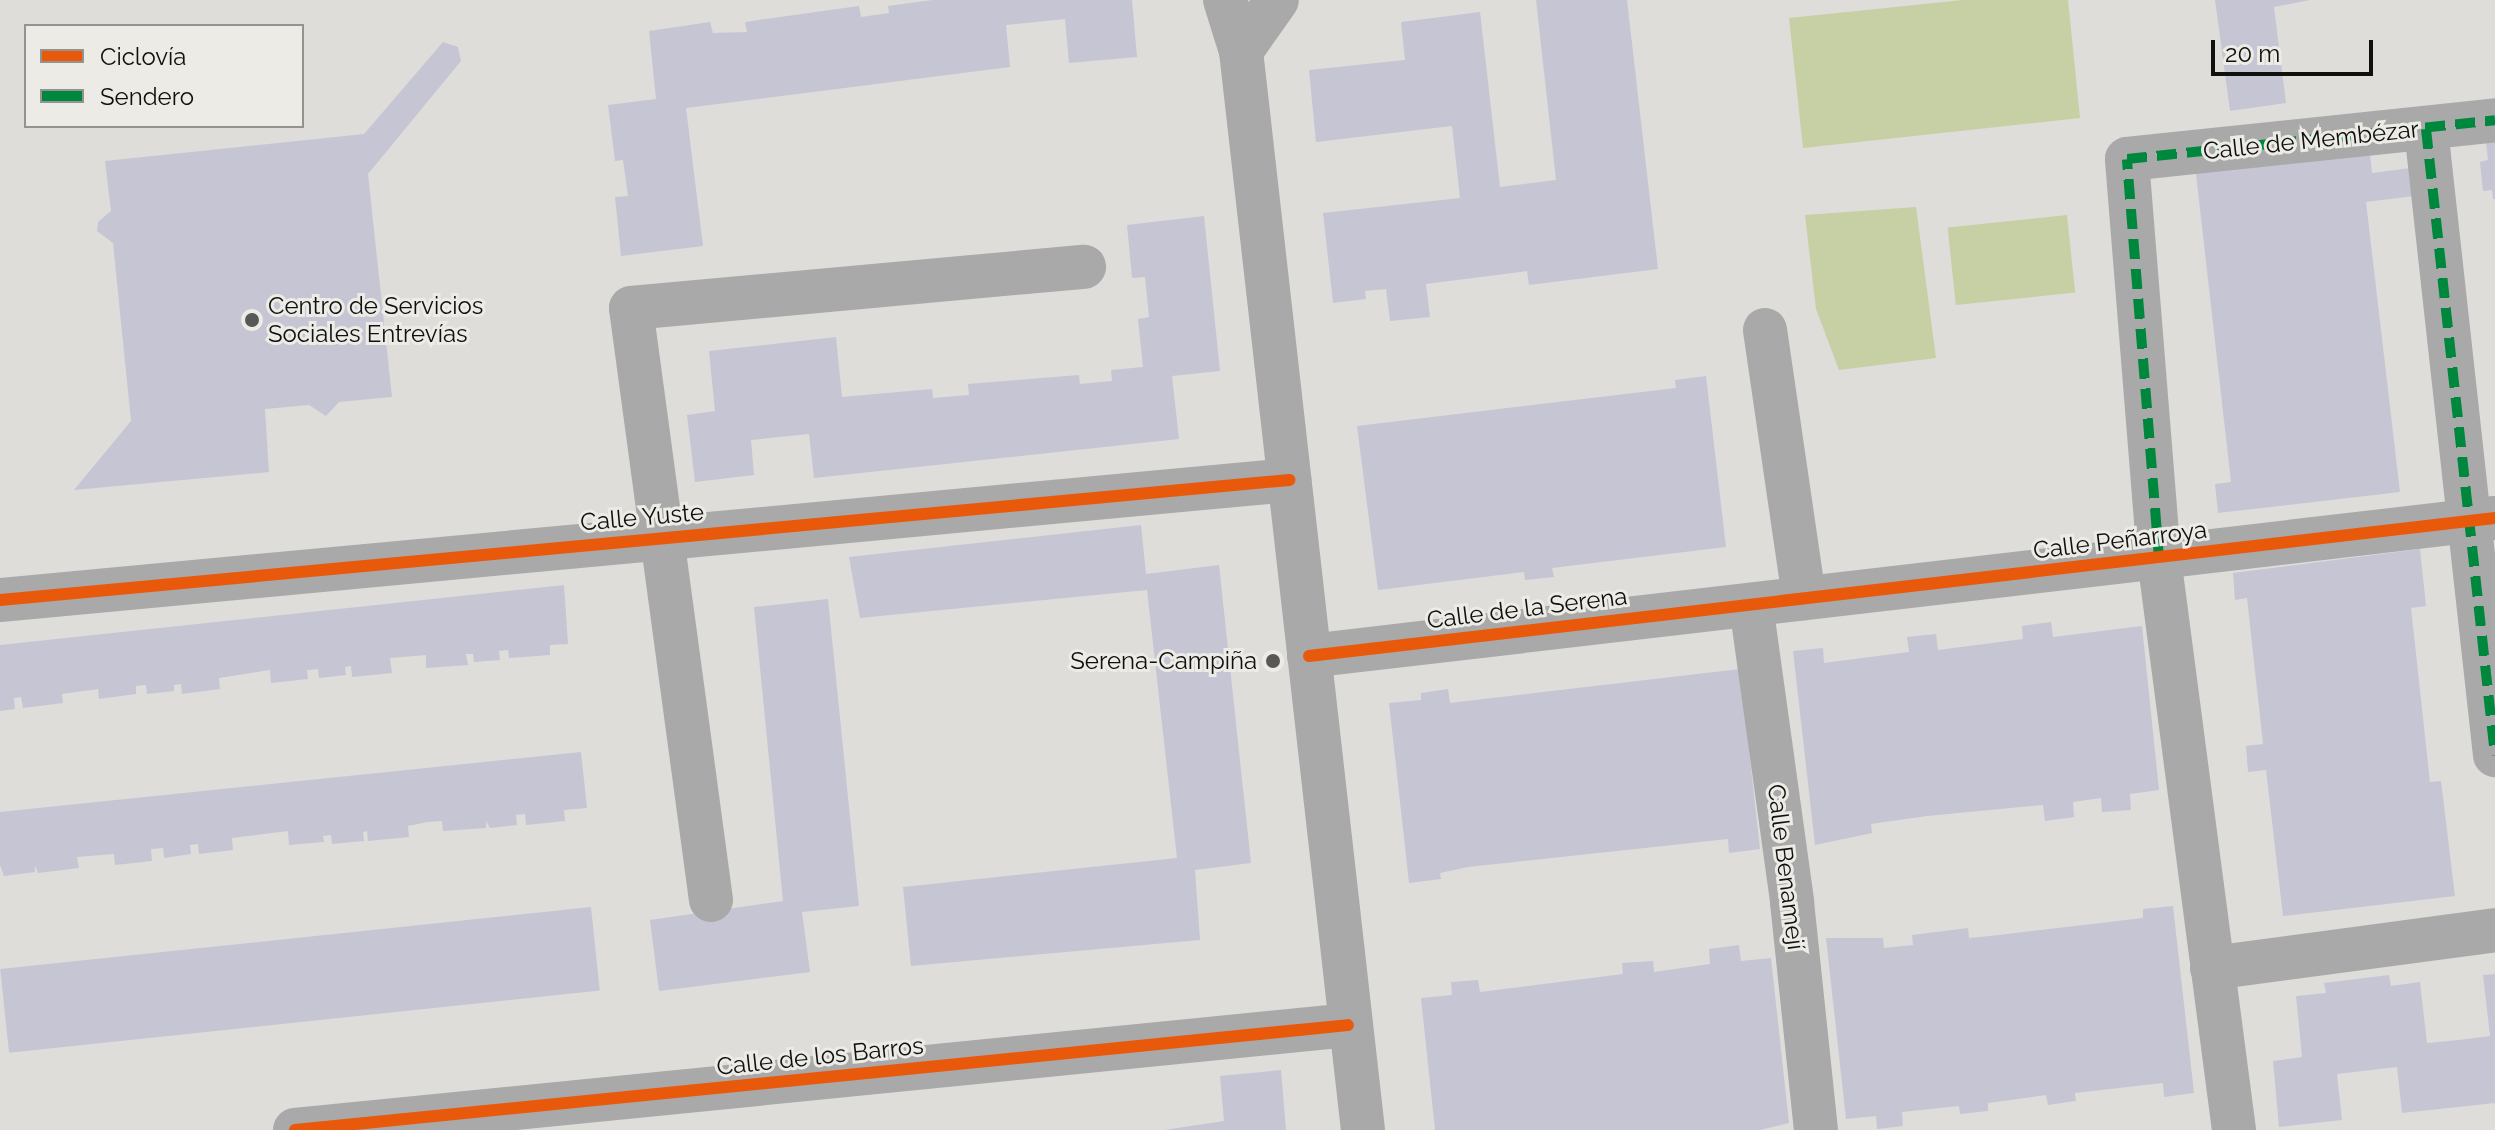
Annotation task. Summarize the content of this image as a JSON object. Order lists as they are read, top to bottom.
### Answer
{
  "streets": {
    "street": [
      "Calle de Membézar",
      "Calle Yuste",
      "Calle Peñarroya",
      "Calle de la Serena",
      "Calle Benamejí",
      "Calle de los Barros"
    ]
  },
  "crossings": [
    ["Calle de Membézar", "Calle Peñarroya"],
    ["Calle Peñarroya", "Calle de la Serena"],
    ["Calle Peñarroya", "Calle Benamejí"],
    ["Calle de la Serena", "Calle Benamejí"]
  ],
  "places": ["Centro de Servicios Sociales Entrevías", "Serena-Campiña"],
  "legend": ["Ciclovía", "Sendero"],
  "scale_bar": "20 m"
}
